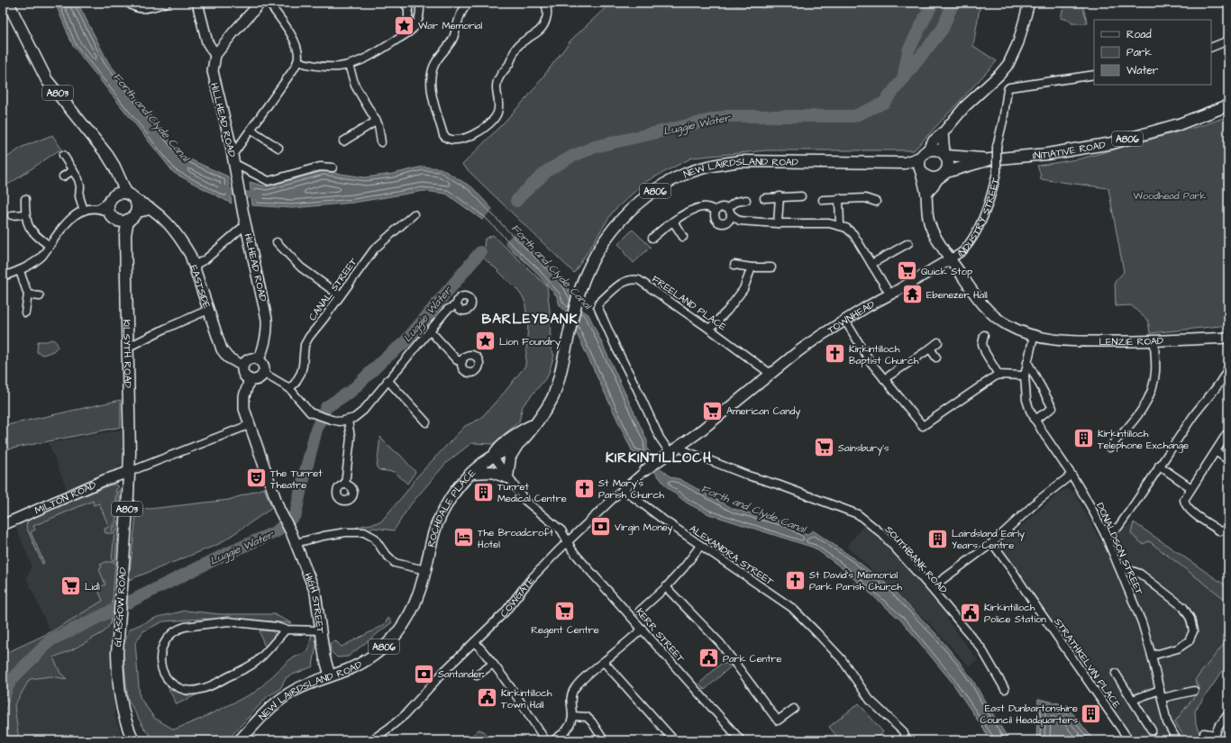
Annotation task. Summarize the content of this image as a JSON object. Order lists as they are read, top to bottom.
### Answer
{
  "streets": {
    "main road": [
      "A803",
      "A806",
      "INITIATIVE ROAD",
      "NEW LAIRDSLAND ROAD",
      "KILSYTH ROAD",
      "ROCHDALE PLACE",
      "GLASGOW ROAD"
    ],
    "street": [
      "HILLHEAD ROAD",
      "INDUSTRY STREET",
      "HILHEAD ROAD",
      "EASTSIDE",
      "CANAL STREET",
      "FREELAND PLACE",
      "TOWNHEAD",
      "LENZIE ROAD",
      "MILTON ROAD",
      "DONALDSON STREET",
      "ALEXANDRA STREET",
      "SOUTHBANK ROAD",
      "COWGATE",
      "HIGH STREET",
      "KERR STREET",
      "STRATHKELVIN PLACE"
    ]
  },
  "crossings": [
    ["A803", "EASTSIDE"],
    ["HILLHEAD ROAD", "HILHEAD ROAD"],
    ["A806", "INITIATIVE ROAD"],
    ["A806", "NEW LAIRDSLAND ROAD"],
    ["NEW LAIRDSLAND ROAD", "ROCHDALE PLACE"],
    ["NEW LAIRDSLAND ROAD", "HIGH STREET"],
    ["NEW LAIRDSLAND ROAD", "KERR STREET"],
    ["INDUSTRY STREET", "TOWNHEAD"],
    ["HILHEAD ROAD", "EASTSIDE"],
    ["FREELAND PLACE", "TOWNHEAD"],
    ["FREELAND PLACE", "COWGATE"],
    ["TOWNHEAD", "SOUTHBANK ROAD"],
    ["TOWNHEAD", "COWGATE"],
    ["LENZIE ROAD", "DONALDSON STREET"],
    ["KILSYTH ROAD", "MILTON ROAD"],
    ["KILSYTH ROAD", "GLASGOW ROAD"],
    ["MILTON ROAD", "GLASGOW ROAD"],
    ["ROCHDALE PLACE", "KERR STREET"],
    ["ALEXANDRA STREET", "COWGATE"],
    ["COWGATE", "KERR STREET"]
  ],
  "districts": ["BARLEYBANK", "KIRKINTILLOCH"],
  "water": ["Forth and Clyde Canal", "Luggie Water"],
  "parks": ["Woodhead Park"],
  "places": {
    "place": ["War Memorial", "Lion Foundry"],
    "supermarket": [
      "Quick Stop",
      "American Candy",
      "Sainsbury's",
      "Lidl",
      "Regent Centre"
    ],
    "temple": ["Ebenezer Hall"],
    "church": ["Kirkintilloch Baptist Church", "St Mary's Parish Church", "St David's Memorial Park Parish Church"],
    "building": [
      "Kirkintilloch Telephone Exchange",
      "Turret Medical Centre",
      "Lairdsland Early Years Centre",
      "East Dunbartonshire Council Headquarters"
    ],
    "theatre": ["The Turret Theatre"],
    "bank": ["Virgin Money", "Santander"],
    "hotel": ["The Broadcroft Hotel"],
    "public building": ["Kirkintilloch Police Station", "Park Centre", "Kirkintilloch Town Hall"]
  },
  "legend": ["Road", "Park", "Water"]
}
